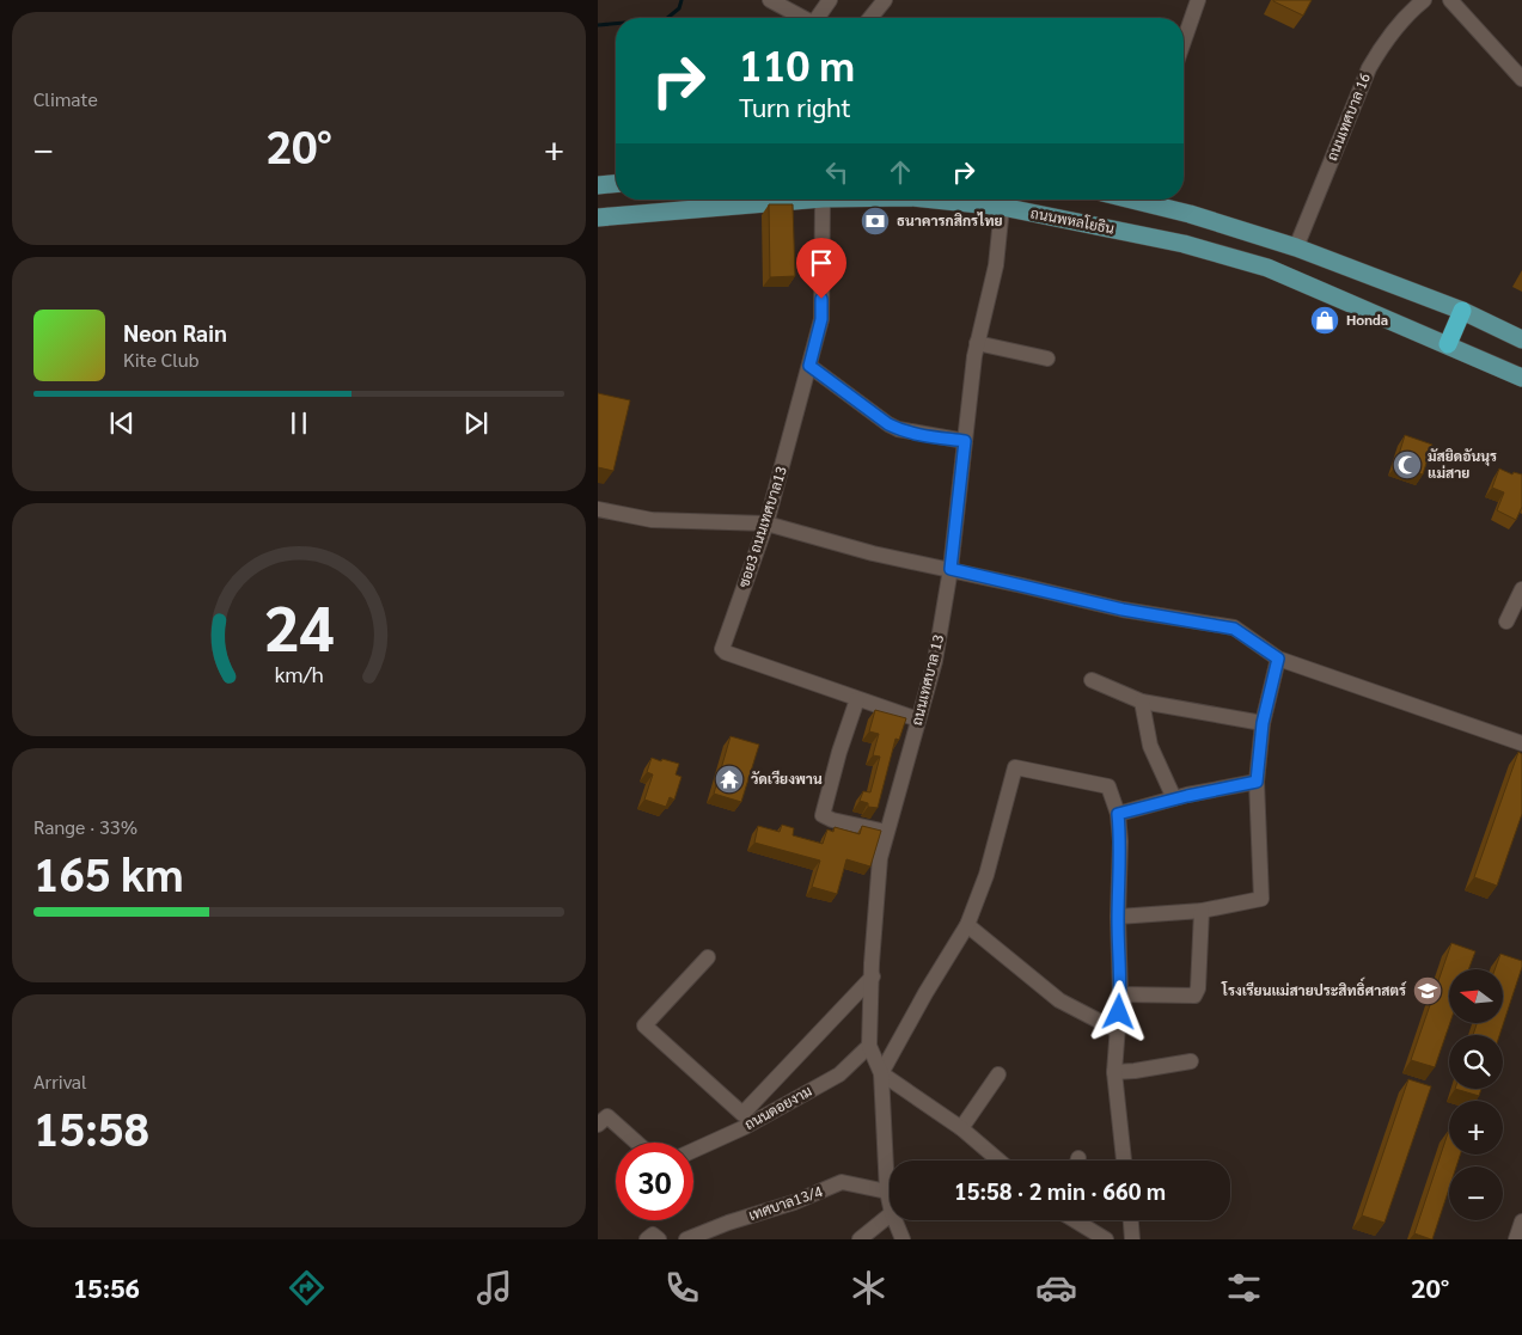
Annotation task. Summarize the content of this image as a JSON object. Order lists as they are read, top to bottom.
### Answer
{
  "streets": {
    "main road": ["ถนนพหลโยธิน"],
    "street": [
      "ถนนเทศบาล 16",
      "ซอย3 ถนนเทศบาล13",
      "ถนนเทศบาล 13",
      "ถนนดอยงาม",
      "เทศบาล13/4"
    ]
  },
  "crossings": [
    ["ถนนพหลโยธิน", "ถนนเทศบาล 13"],
    ["ซอย3 ถนนเทศบาล13", "ถนนเทศบาล 13"],
    ["ถนนเทศบาล 13", "ถนนดอยงาม"]
  ],
  "places": {
    "bank": ["ธนาคารกสิกรไทย"],
    "shop": ["Honda"],
    "mosque": ["มัสยิดอันนุร แม่สาย"],
    "temple": ["วัดเวียงพาน"],
    "school or university": ["โรงเรียนแม่สายประสิทธิ์ศาสตร์"]
  },
  "north": "left",
  "page": {
    "tile": [
      "Climate",
      ["Range · 33%", "165 km"],
      ["Arrival", "15:58"]
    ],
    "turn": ["110 m", "Turn right"],
    "heat": ["−", "20°", "+"],
    "song": ["Neon Rain", "Kite Club"],
    "map_buttons": ["+", "−"],
    "limit": "30",
    "trip": "15:58 · 2 min · 660 m",
    "tabs": ["15:56", "20°"],
    "gauge": ["24", "km/h"]
  }
}
